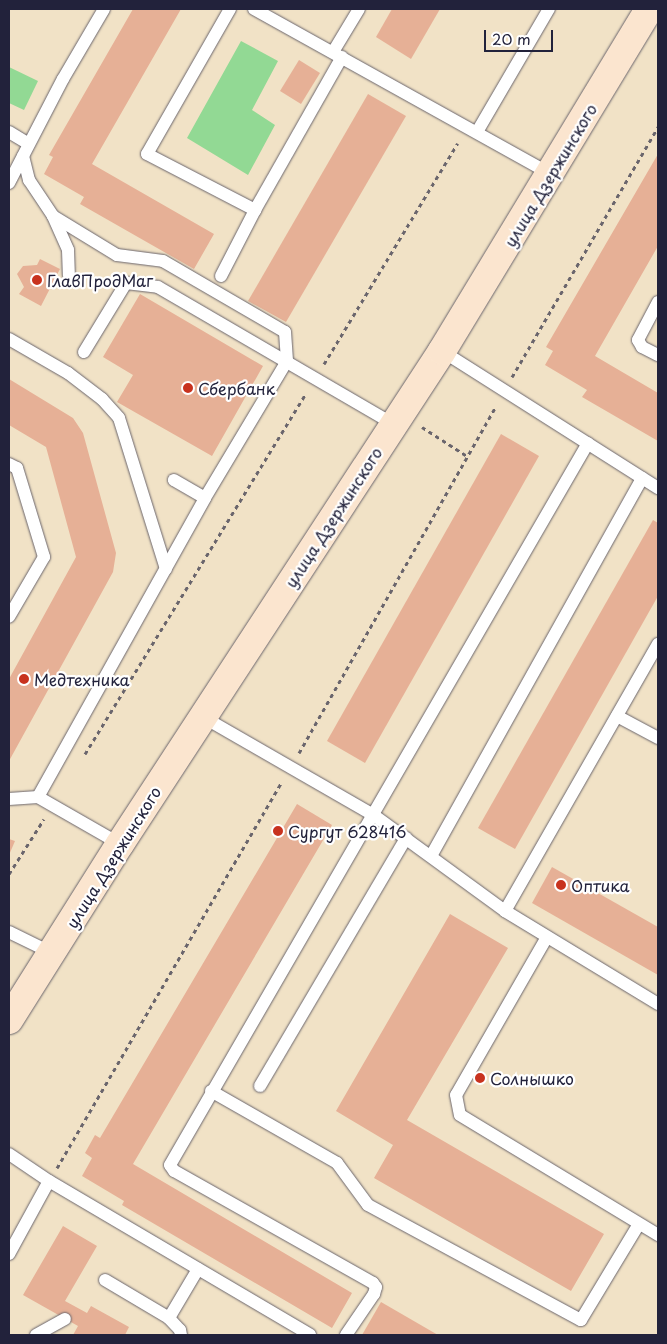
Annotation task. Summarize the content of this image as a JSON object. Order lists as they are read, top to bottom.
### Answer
{
  "streets": {
    "main road": ["улица Дзержинского"]
  },
  "places": [
    "ГлавПродМаг",
    "Сбербанк",
    "Медтехника",
    "Сургут 628416",
    "Оптика",
    "Солнышко"
  ],
  "scale_bar": "20 m"
}
